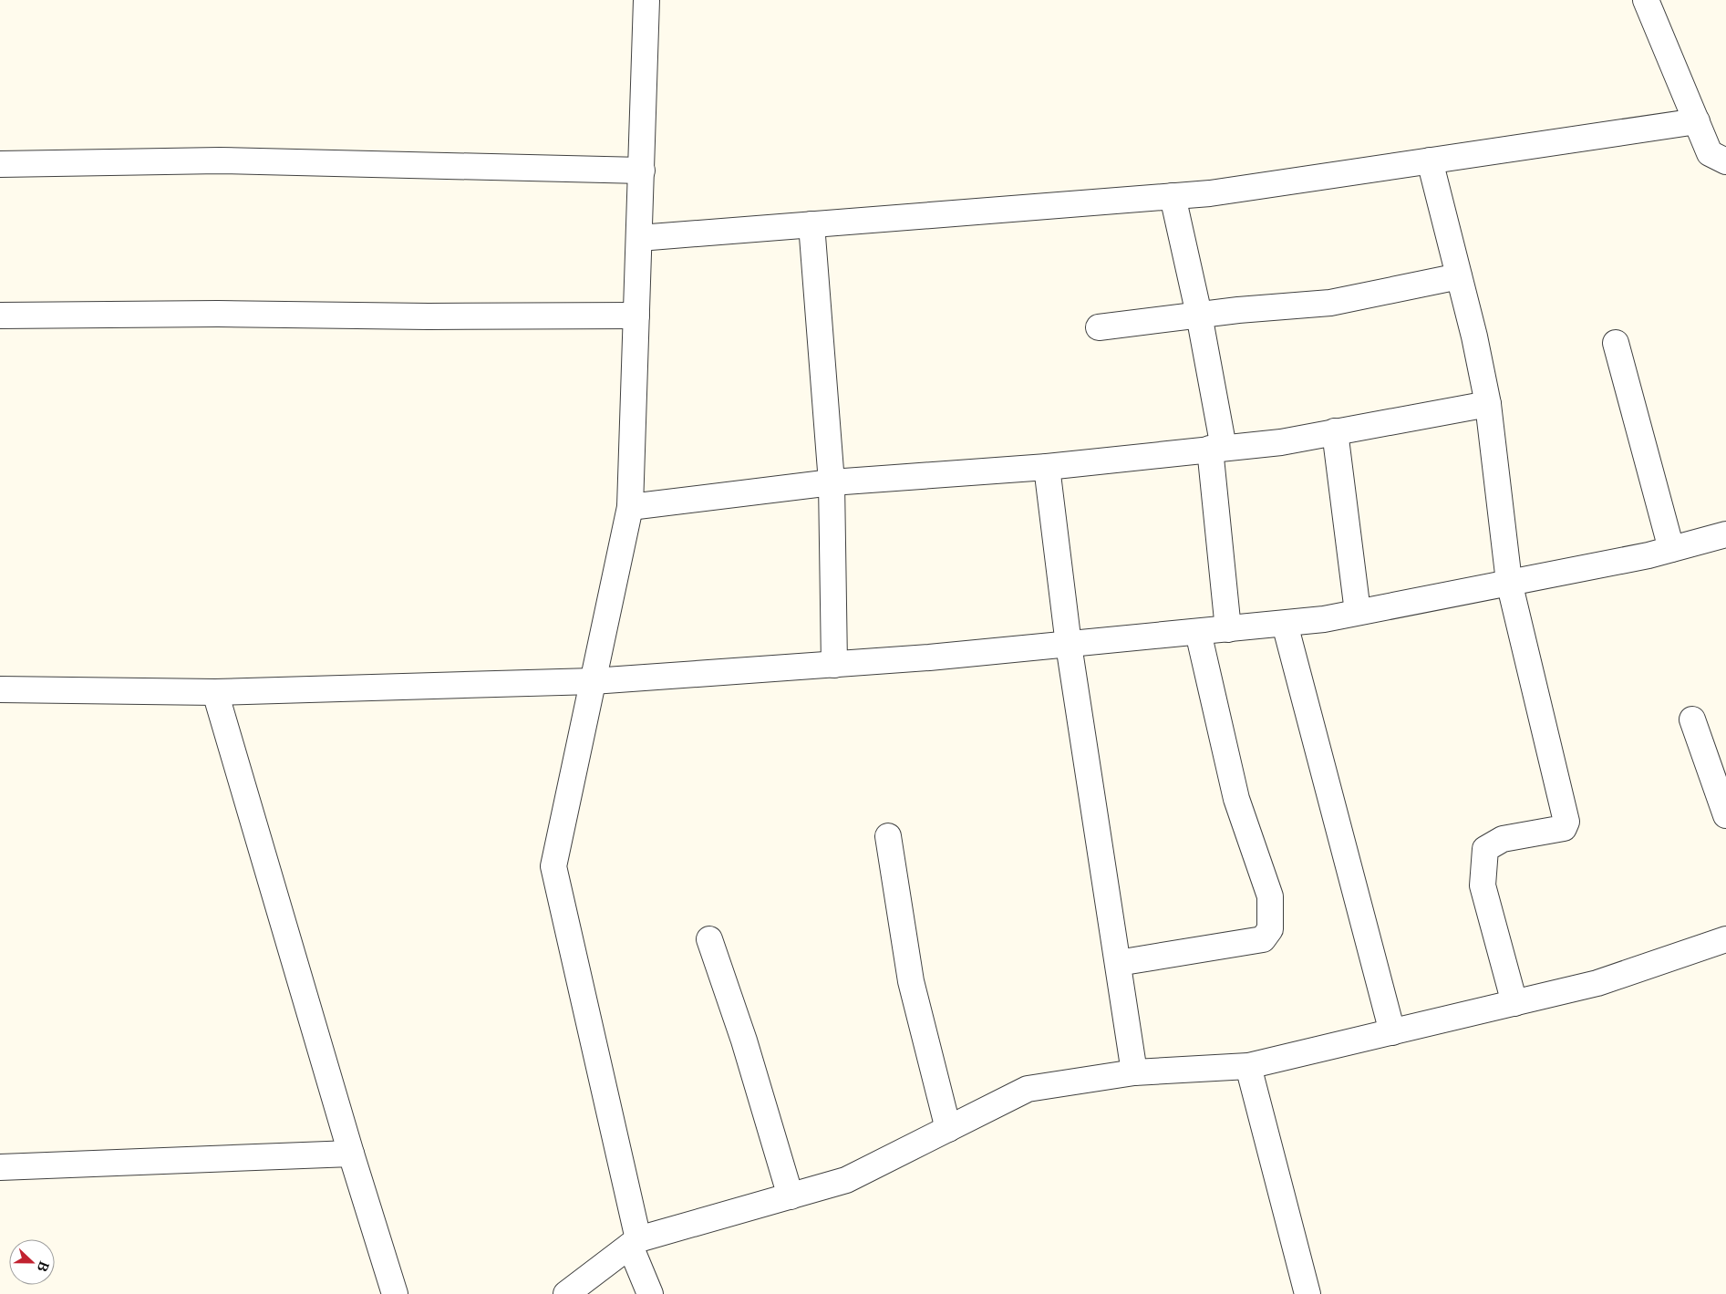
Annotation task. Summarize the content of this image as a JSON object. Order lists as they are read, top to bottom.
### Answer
{
  "north": "right"
}
